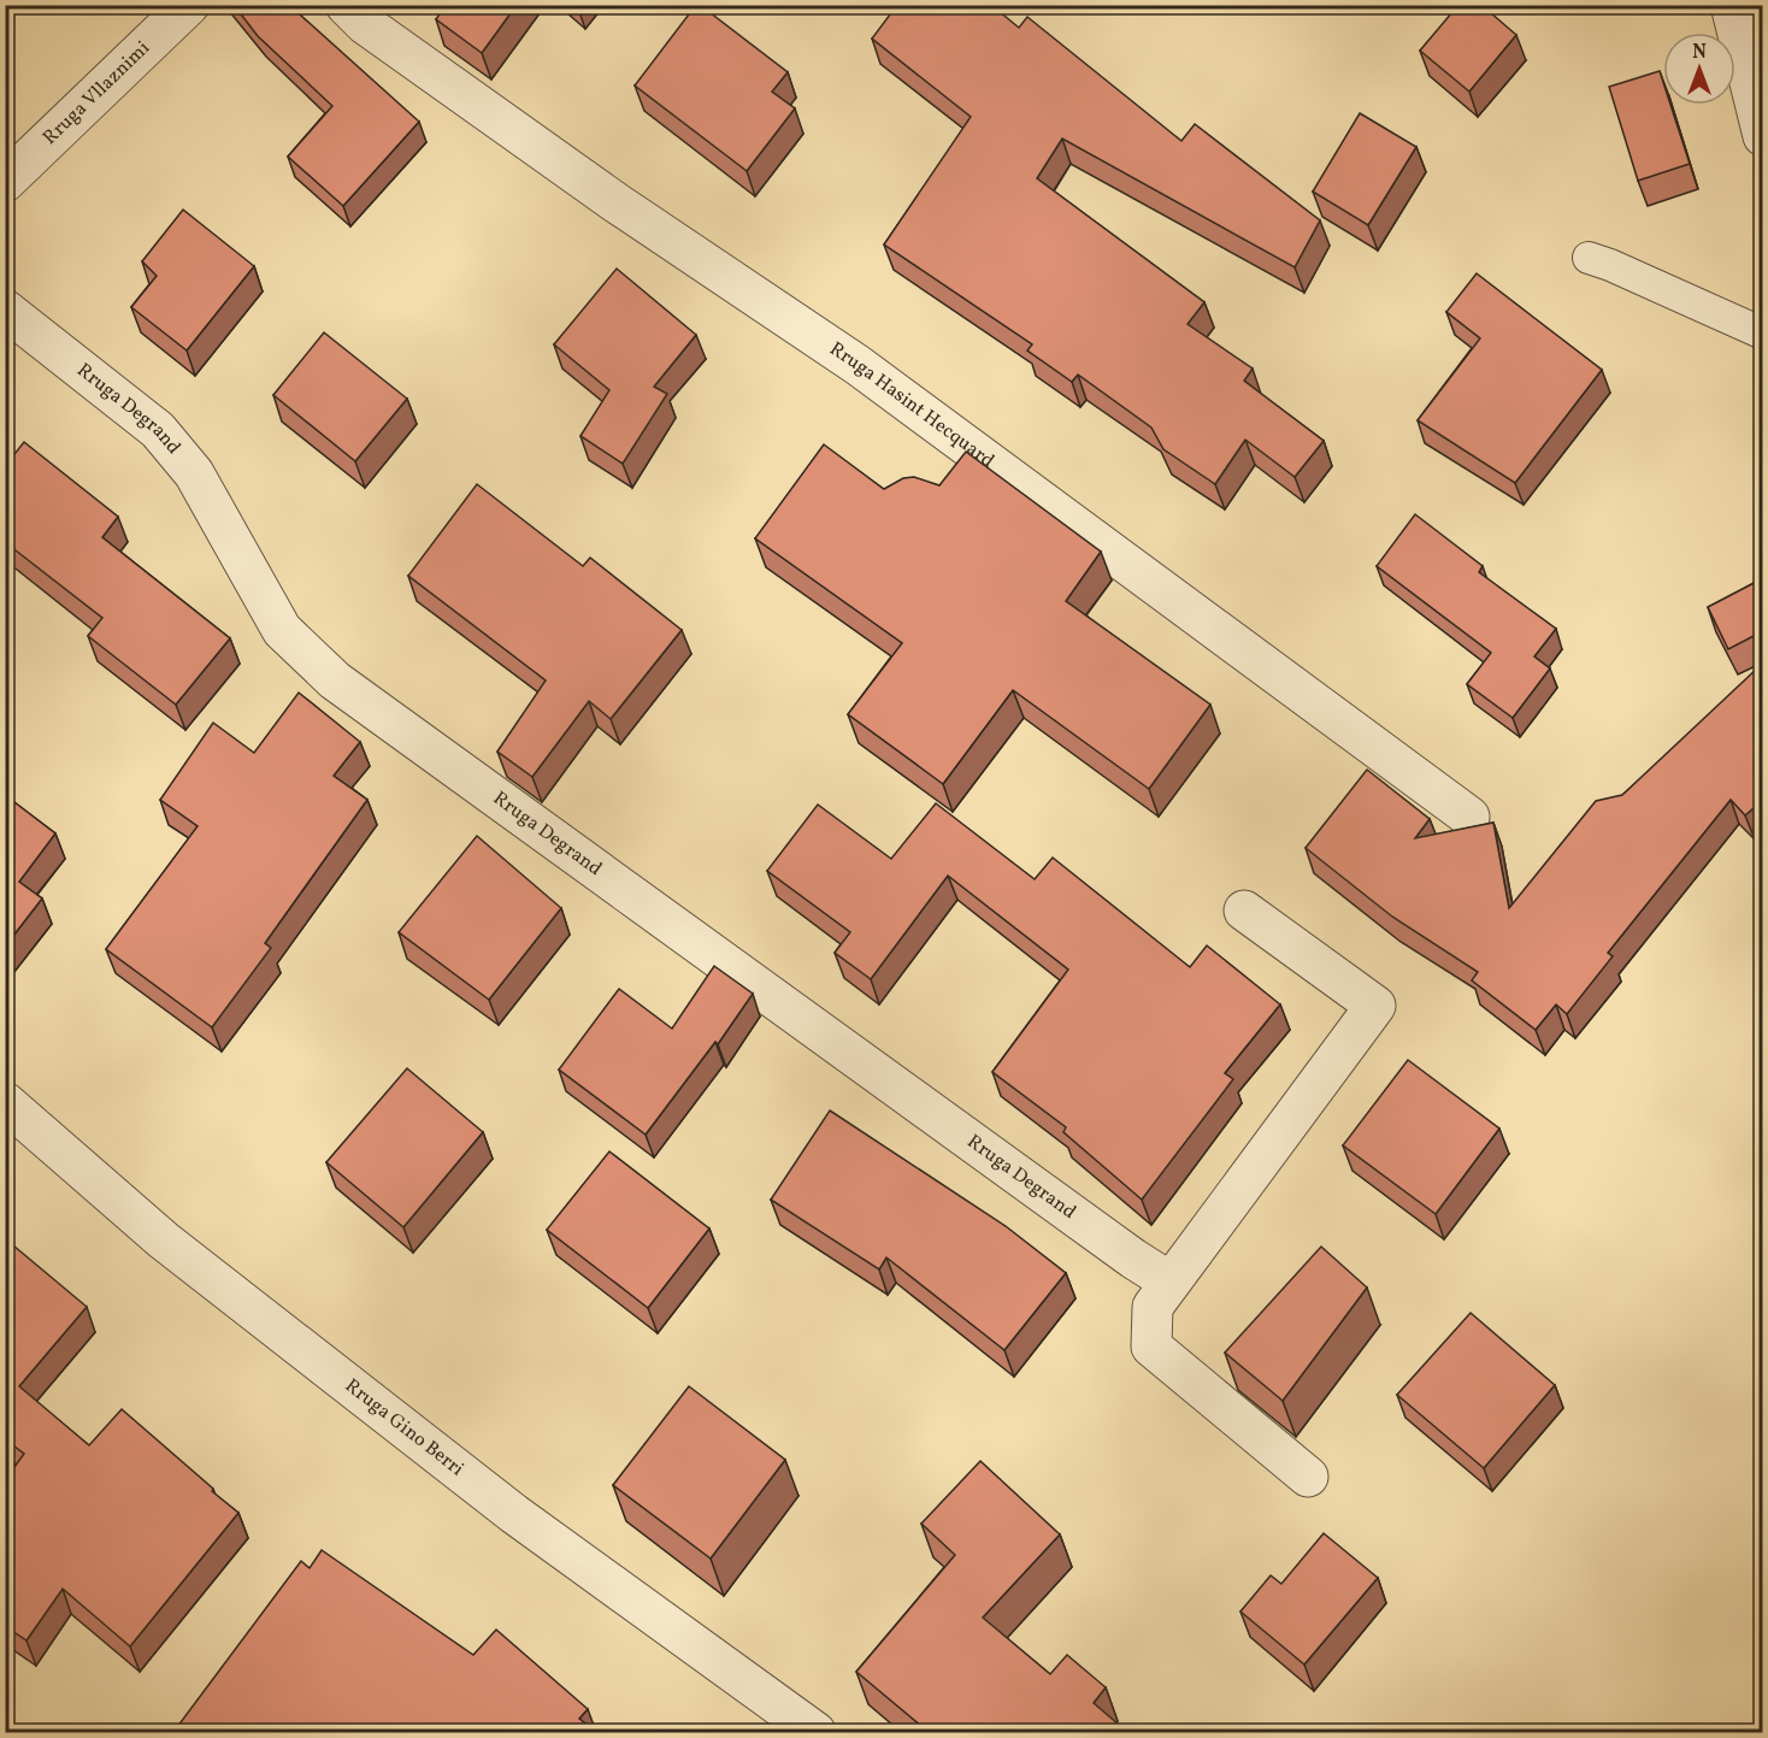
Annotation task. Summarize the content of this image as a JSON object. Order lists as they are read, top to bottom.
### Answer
{
  "streets": {
    "street": [
      "Rruga Vllaznimi",
      "Rruga Hasint Hecquard",
      "Rruga Degrand",
      "Rruga Gino Berri"
    ]
  },
  "north": "top"
}
